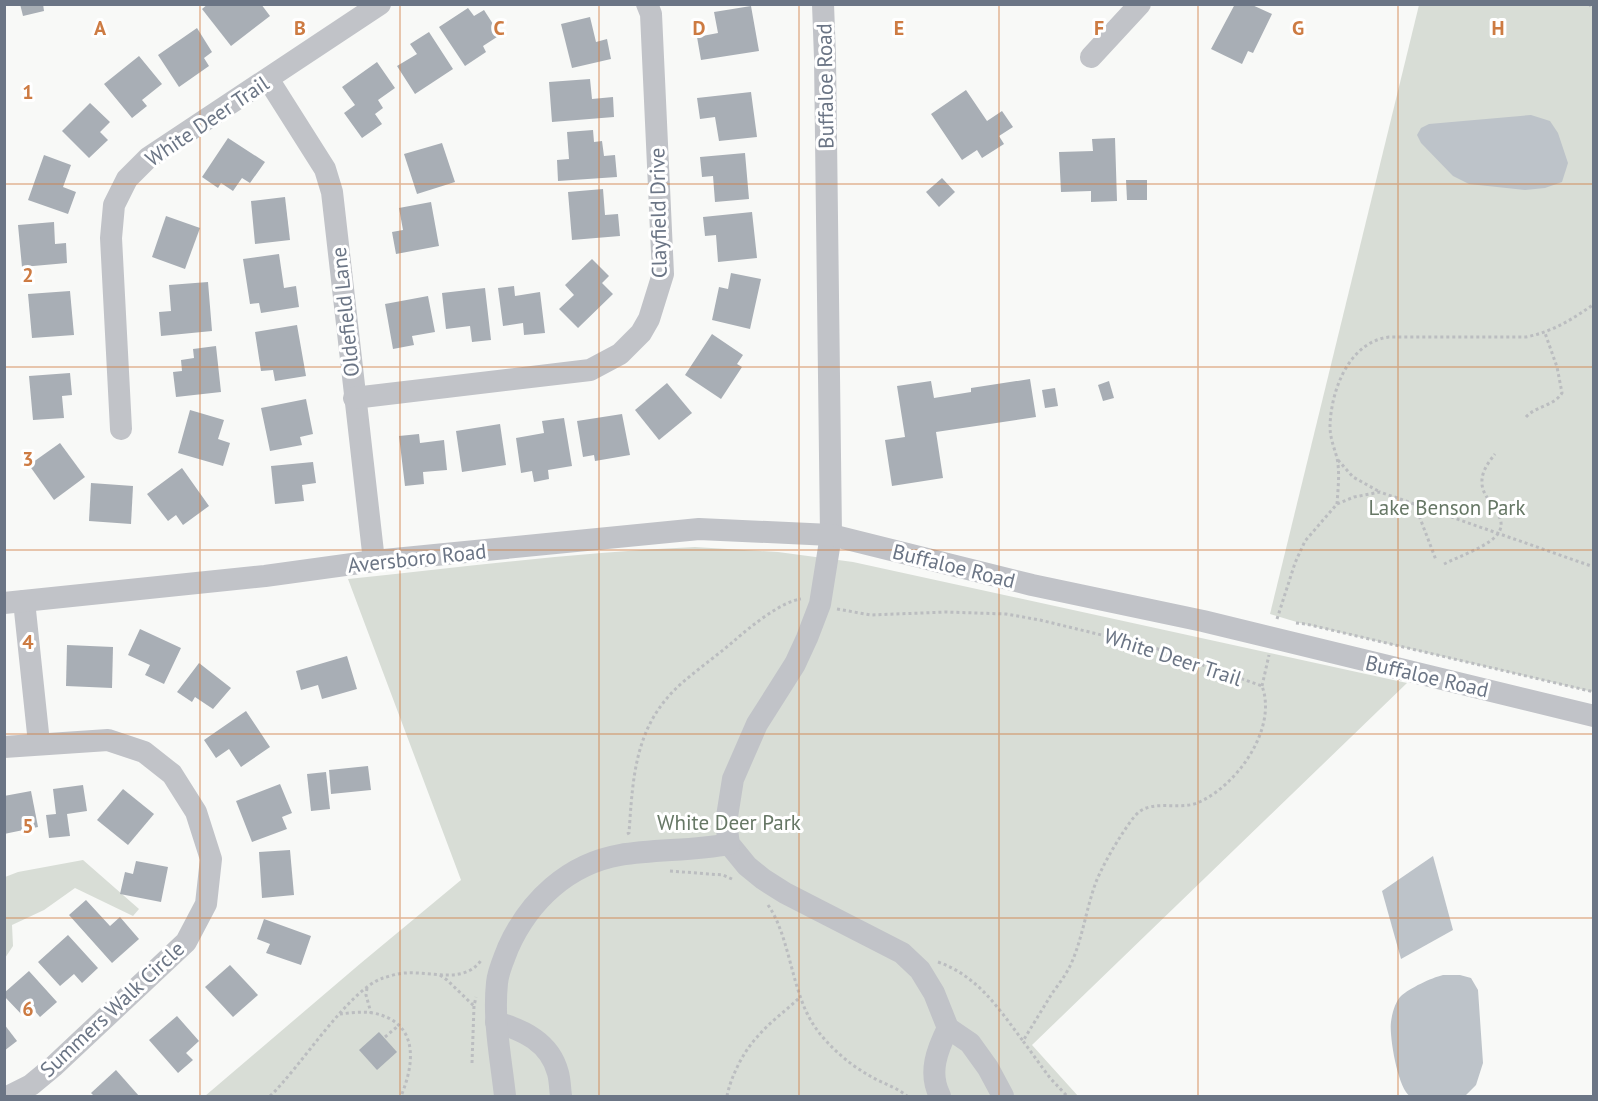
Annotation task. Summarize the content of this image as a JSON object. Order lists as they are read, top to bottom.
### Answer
{
  "streets": {
    "street": [
      "Buffaloe Road",
      "White Deer Trail",
      "Clayfield Drive",
      "Oldefield Lane",
      "Aversboro Road",
      "Summers Walk Circle"
    ]
  },
  "crossings": [
    ["Buffaloe Road", "Aversboro Road"],
    ["White Deer Trail", "Oldefield Lane"],
    ["Clayfield Drive", "Oldefield Lane"],
    ["Oldefield Lane", "Aversboro Road"]
  ],
  "parks": ["Lake Benson Park", "White Deer Park"],
  "grid": {
    "columns": [
      "A",
      "B",
      "C",
      "D",
      "E",
      "F",
      "G",
      "H"
    ],
    "rows": [
      "1",
      "2",
      "3",
      "4",
      "5",
      "6"
    ]
  }
}
